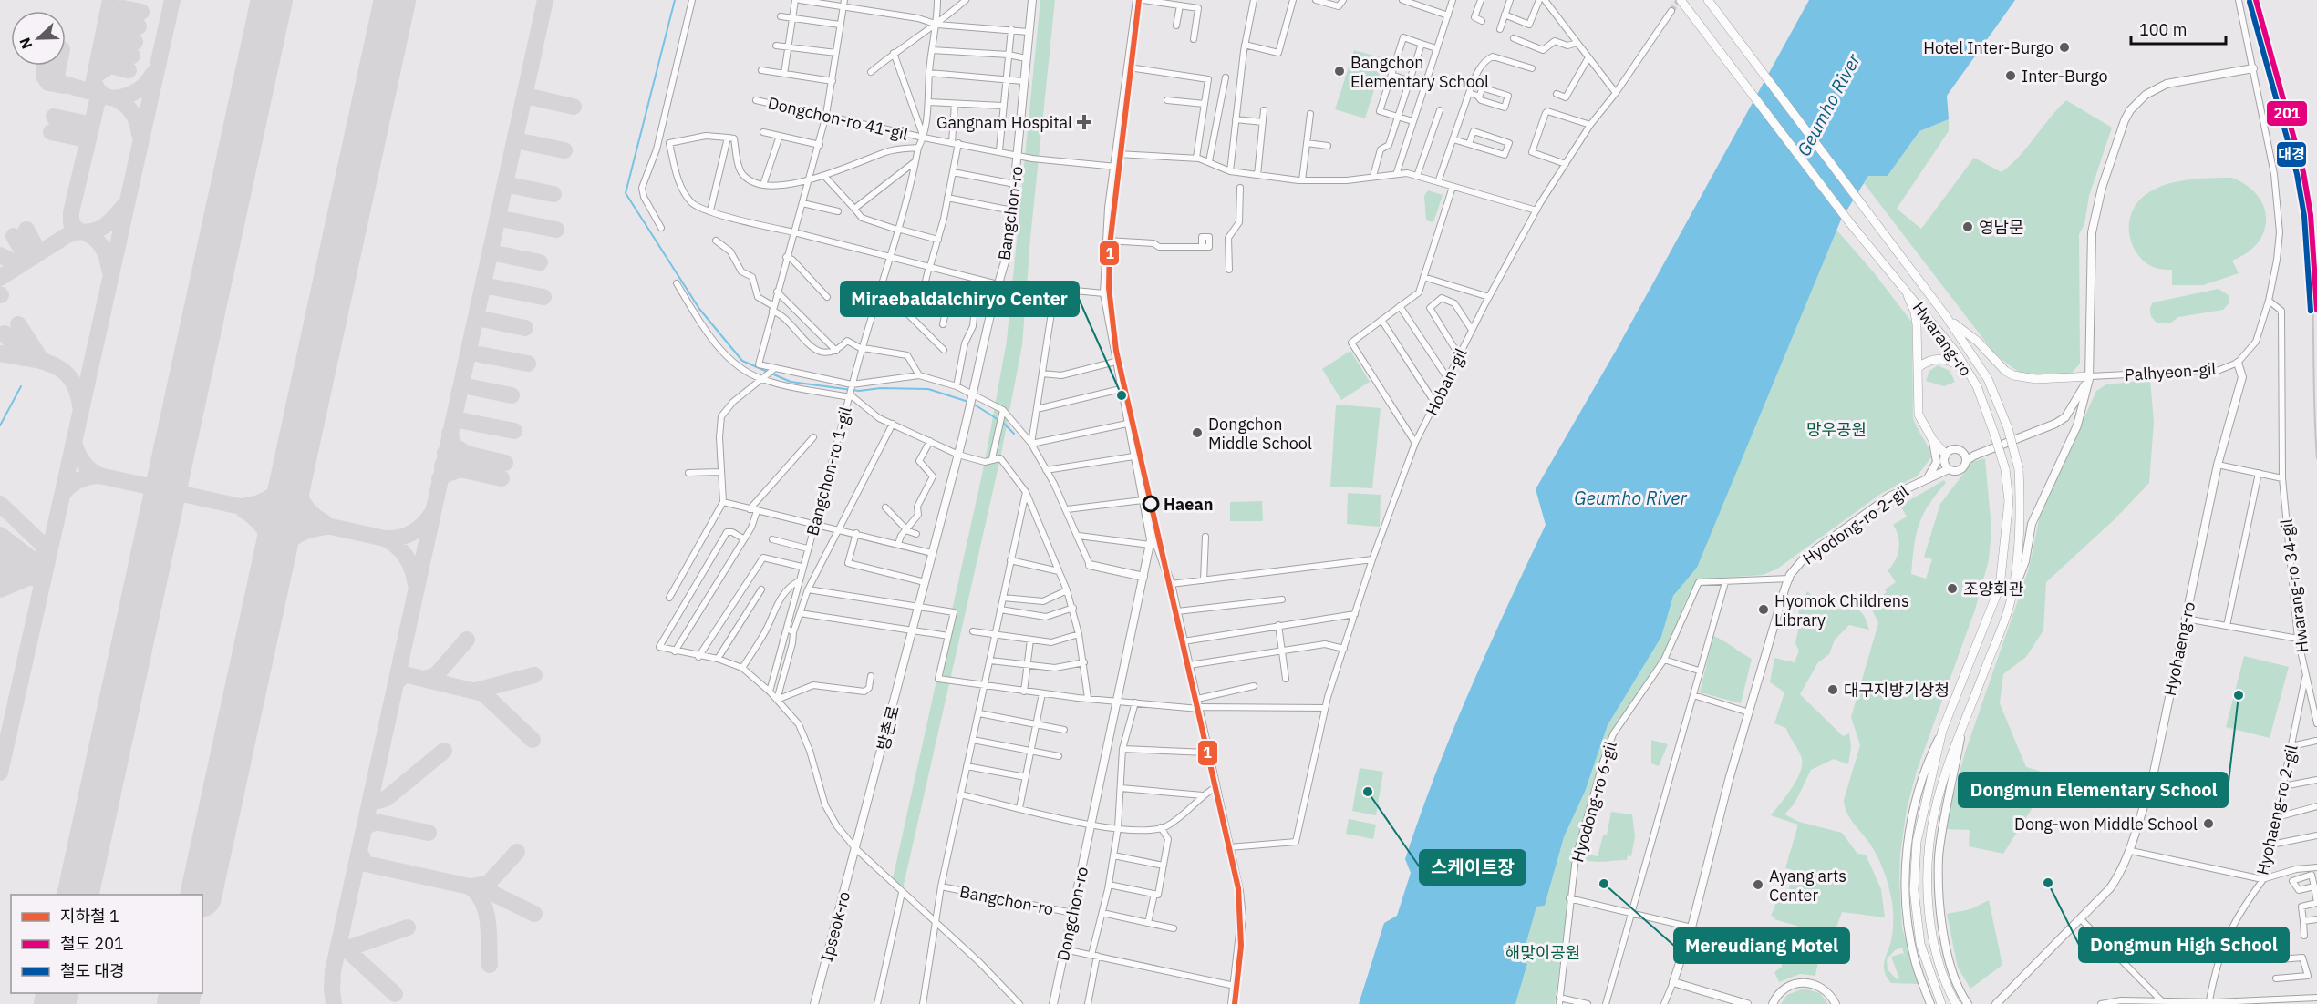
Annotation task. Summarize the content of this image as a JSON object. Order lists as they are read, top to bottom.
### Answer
{
  "streets": {
    "main road": ["Hwarang-ro"],
    "street": [
      "Dongchon-ro 41-gil",
      "Bangchon-ro",
      "Palhyeon-gil",
      "Hoban-gil",
      "Bangchon-ro 1-gil",
      "Hyodong-ro 2-gil",
      "Hwarang-ro 34-gil",
      "Hyohaeng-ro",
      "방촌로",
      "Hyodong-ro 6-gil",
      "Hyohaeng-ro 2-gil",
      "Dongchon-ro",
      "Ipseok-ro"
    ]
  },
  "crossings": [
    ["Dongchon-ro 41-gil", "Bangchon-ro"],
    ["Dongchon-ro 41-gil", "Bangchon-ro 1-gil"],
    ["Dongchon-ro 41-gil", "Dongchon-ro"],
    ["Bangchon-ro", "방촌로"],
    ["Bangchon-ro", "Dongchon-ro"],
    ["Palhyeon-gil", "Hwarang-ro 34-gil"],
    ["Palhyeon-gil", "Hyohaeng-ro"],
    ["Hyodong-ro 2-gil", "Hyodong-ro 6-gil"],
    ["Hwarang-ro 34-gil", "Hyohaeng-ro 2-gil"],
    ["방촌로", "Ipseok-ro"]
  ],
  "water": ["Geumho River"],
  "parks": ["망우공원", "해맞이공원"],
  "places": {
    "other": [
      "Hotel Inter-Burgo",
      "Bangchon Elementary School",
      "Inter-Burgo",
      "영남문",
      "Miraebaldalchiryo Center",
      "Dongchon Middle School",
      "Haean",
      "조양회관",
      "Hyomok Childrens Library",
      "대구지방기상청",
      "Dongmun Elementary School",
      "스케이트장",
      "Dong-won Middle School",
      "Dongmun High School",
      "Mereudiang Motel",
      "Ayang arts Center"
    ],
    "health": ["Gangnam Hospital"]
  },
  "lines": ["metro line 1", "rail line 201", "rail line 대경"],
  "legend": ["지하철 1", "철도 201", "철도 대경"],
  "scale_bar": "100 m",
  "north": "left"
}
